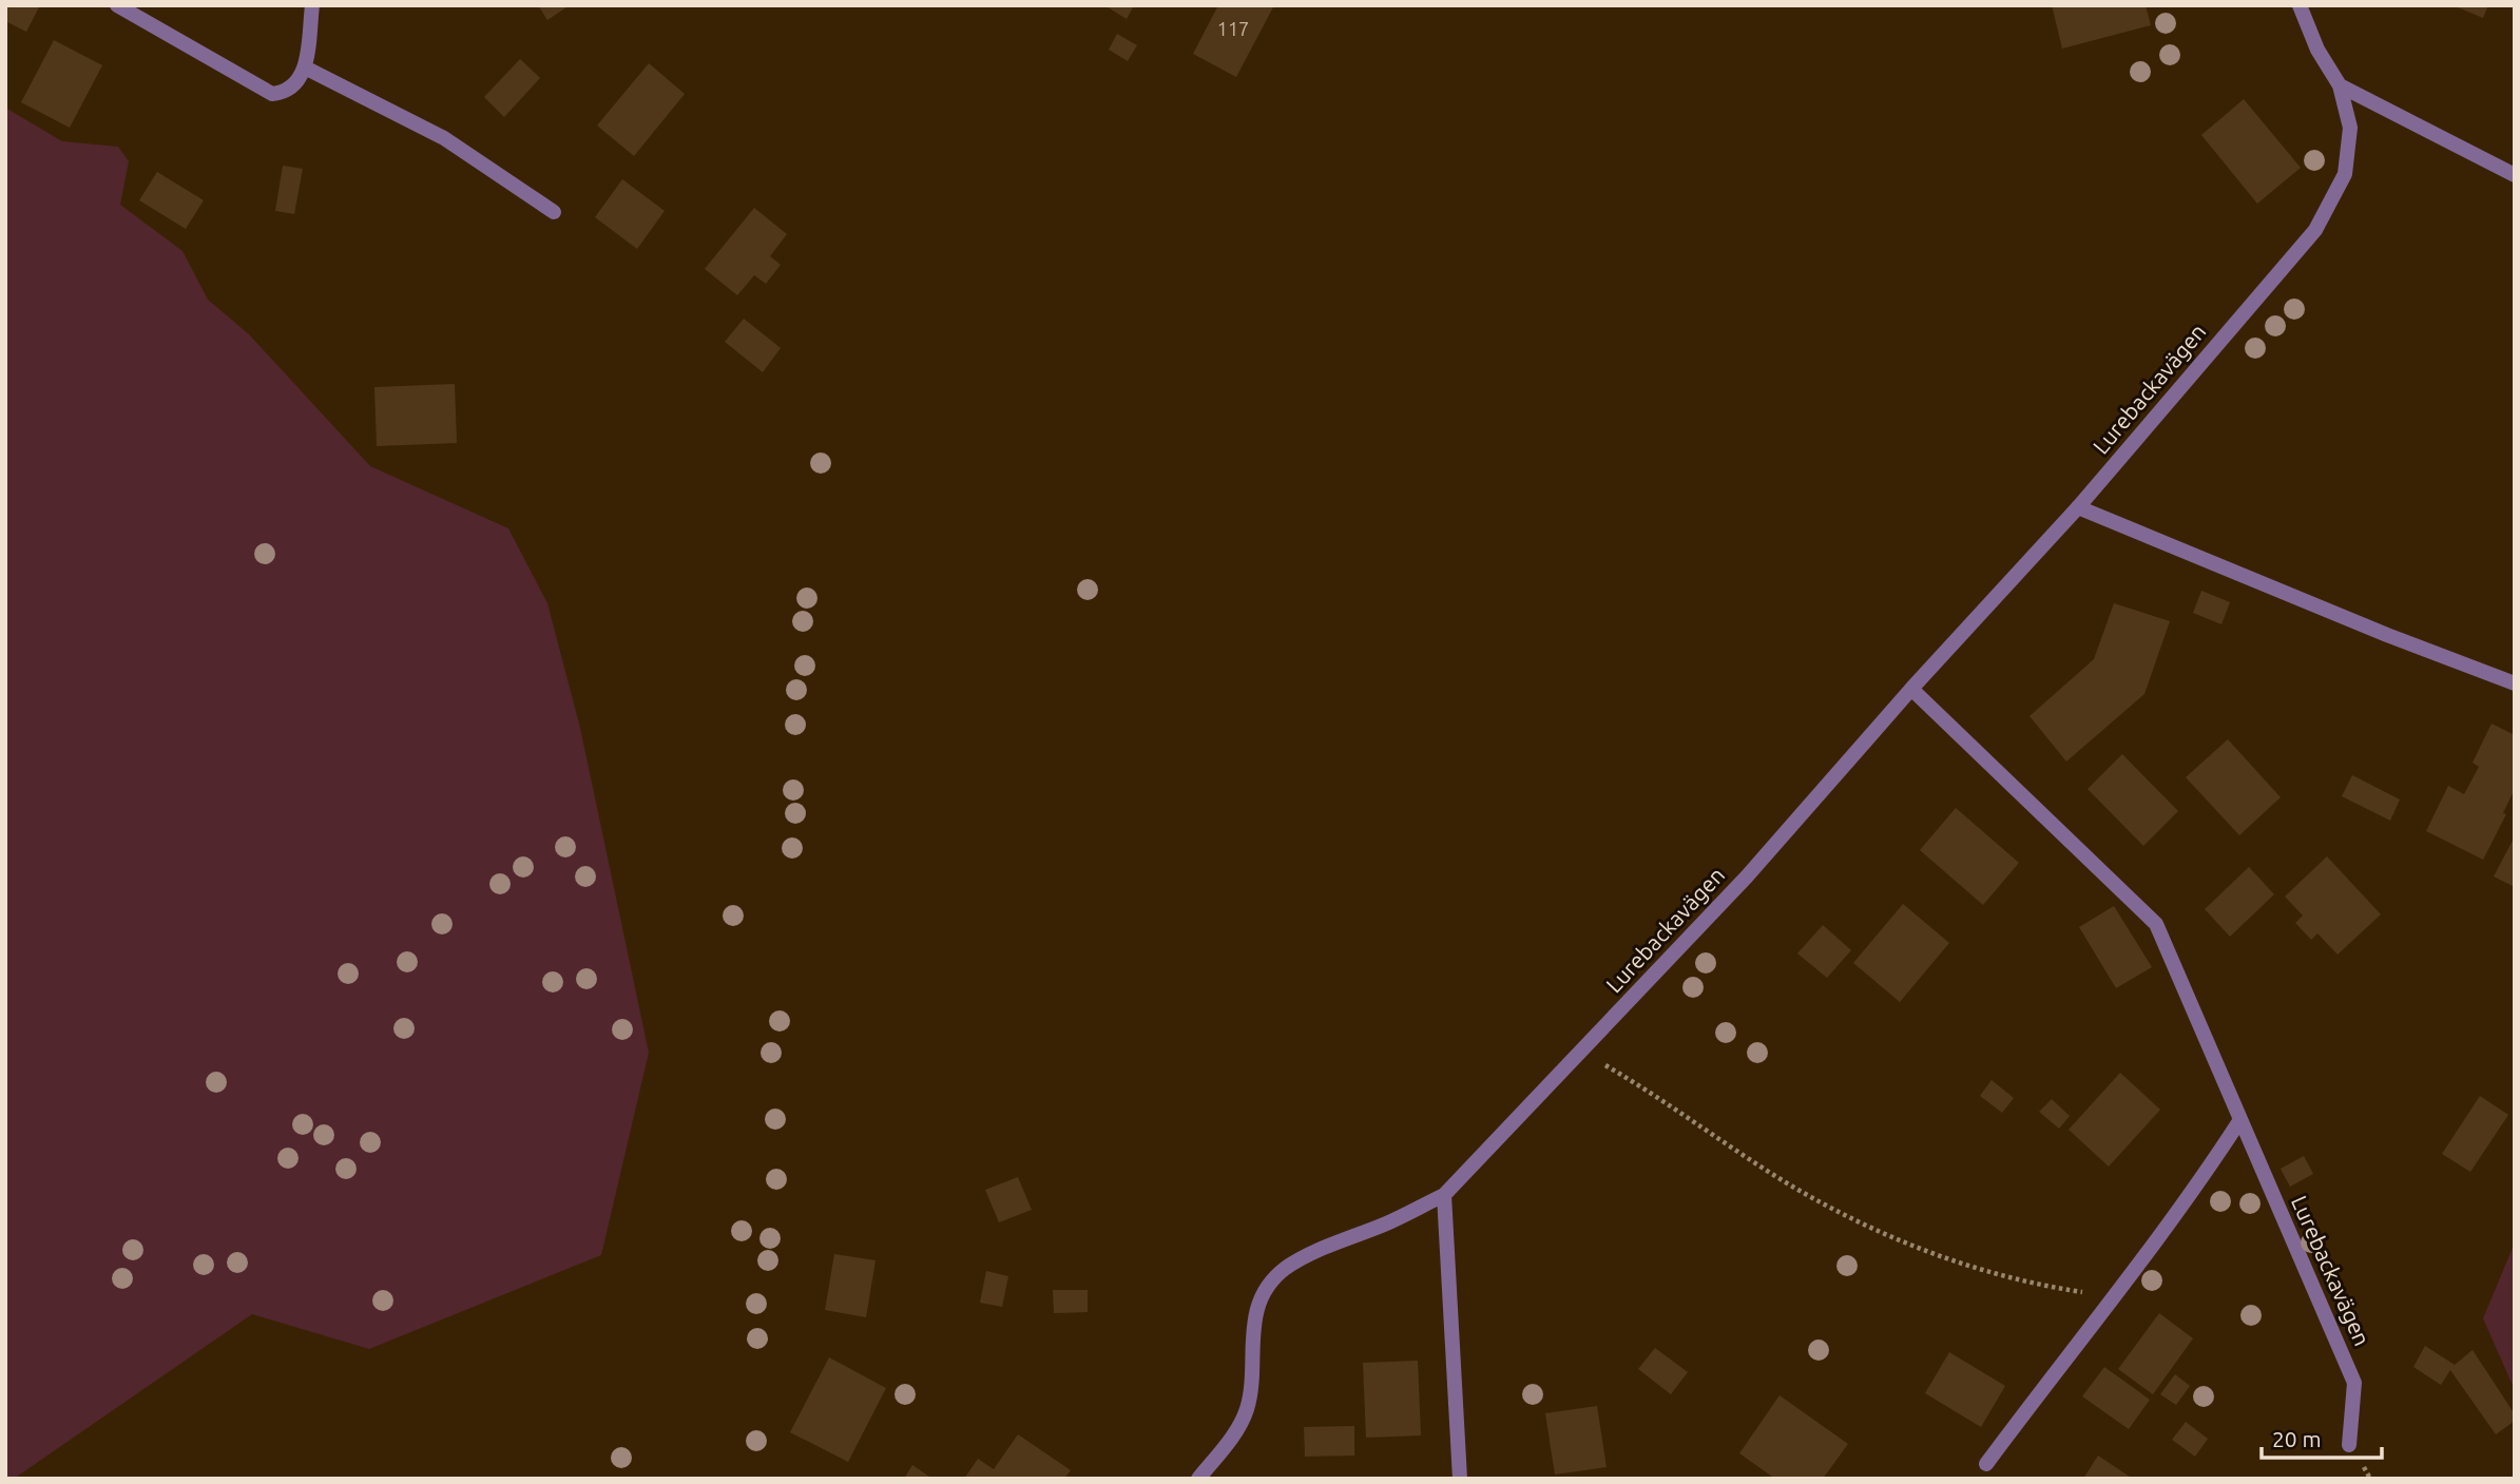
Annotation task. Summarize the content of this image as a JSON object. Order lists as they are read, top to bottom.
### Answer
{
  "streets": {
    "street": ["Lurebackavägen"]
  },
  "house_numbers": ["117"],
  "scale_bar": "20 m"
}
